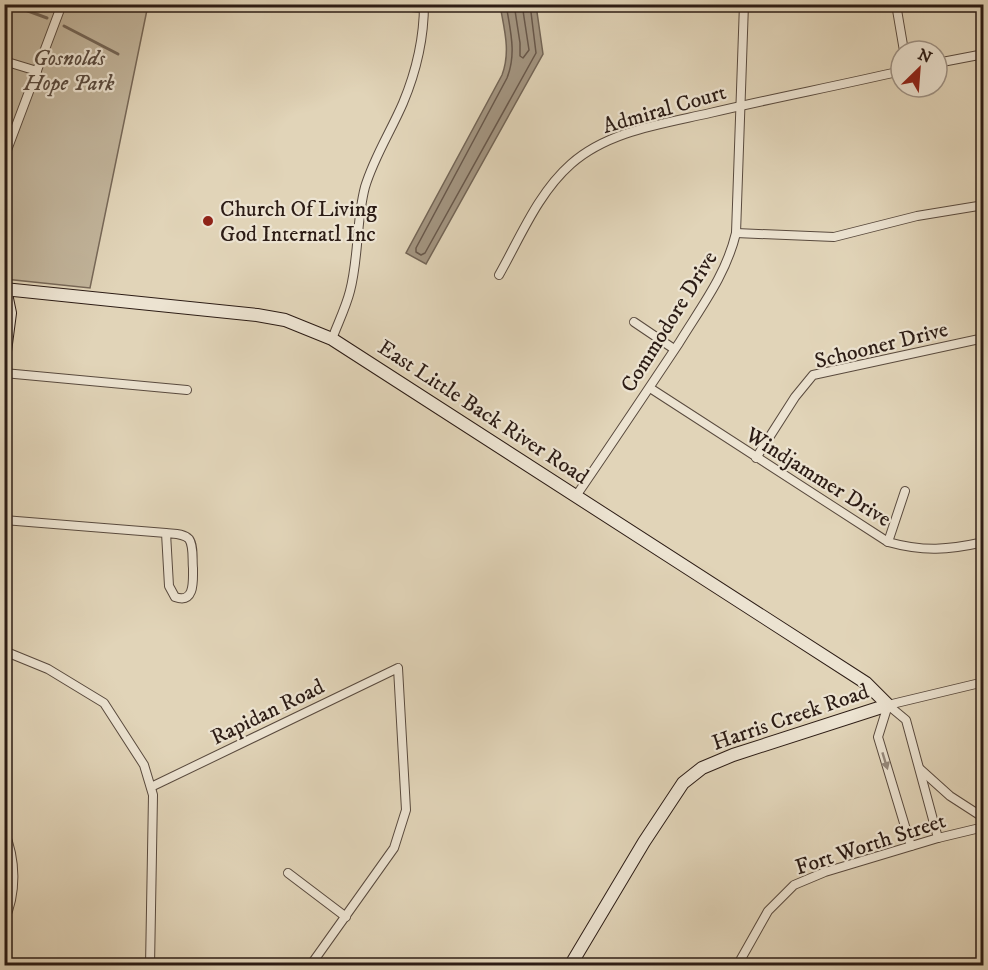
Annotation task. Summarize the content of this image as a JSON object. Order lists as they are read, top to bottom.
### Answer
{
  "streets": {
    "street": [
      "Admiral Court",
      "Commodore Drive",
      "Schooner Drive",
      "East Little Back River Road",
      "Windjammer Drive",
      "Rapidan Road",
      "Harris Creek Road",
      "Fort Worth Street"
    ]
  },
  "crossings": [
    ["Admiral Court", "Commodore Drive"],
    ["Commodore Drive", "East Little Back River Road"],
    ["Commodore Drive", "Windjammer Drive"],
    ["Schooner Drive", "Windjammer Drive"],
    ["East Little Back River Road", "Harris Creek Road"],
    ["East Little Back River Road", "Fort Worth Street"]
  ],
  "parks": ["Gosnolds Hope Park"],
  "places": ["Church Of Living God Internatl Inc"],
  "north": "top right"
}
